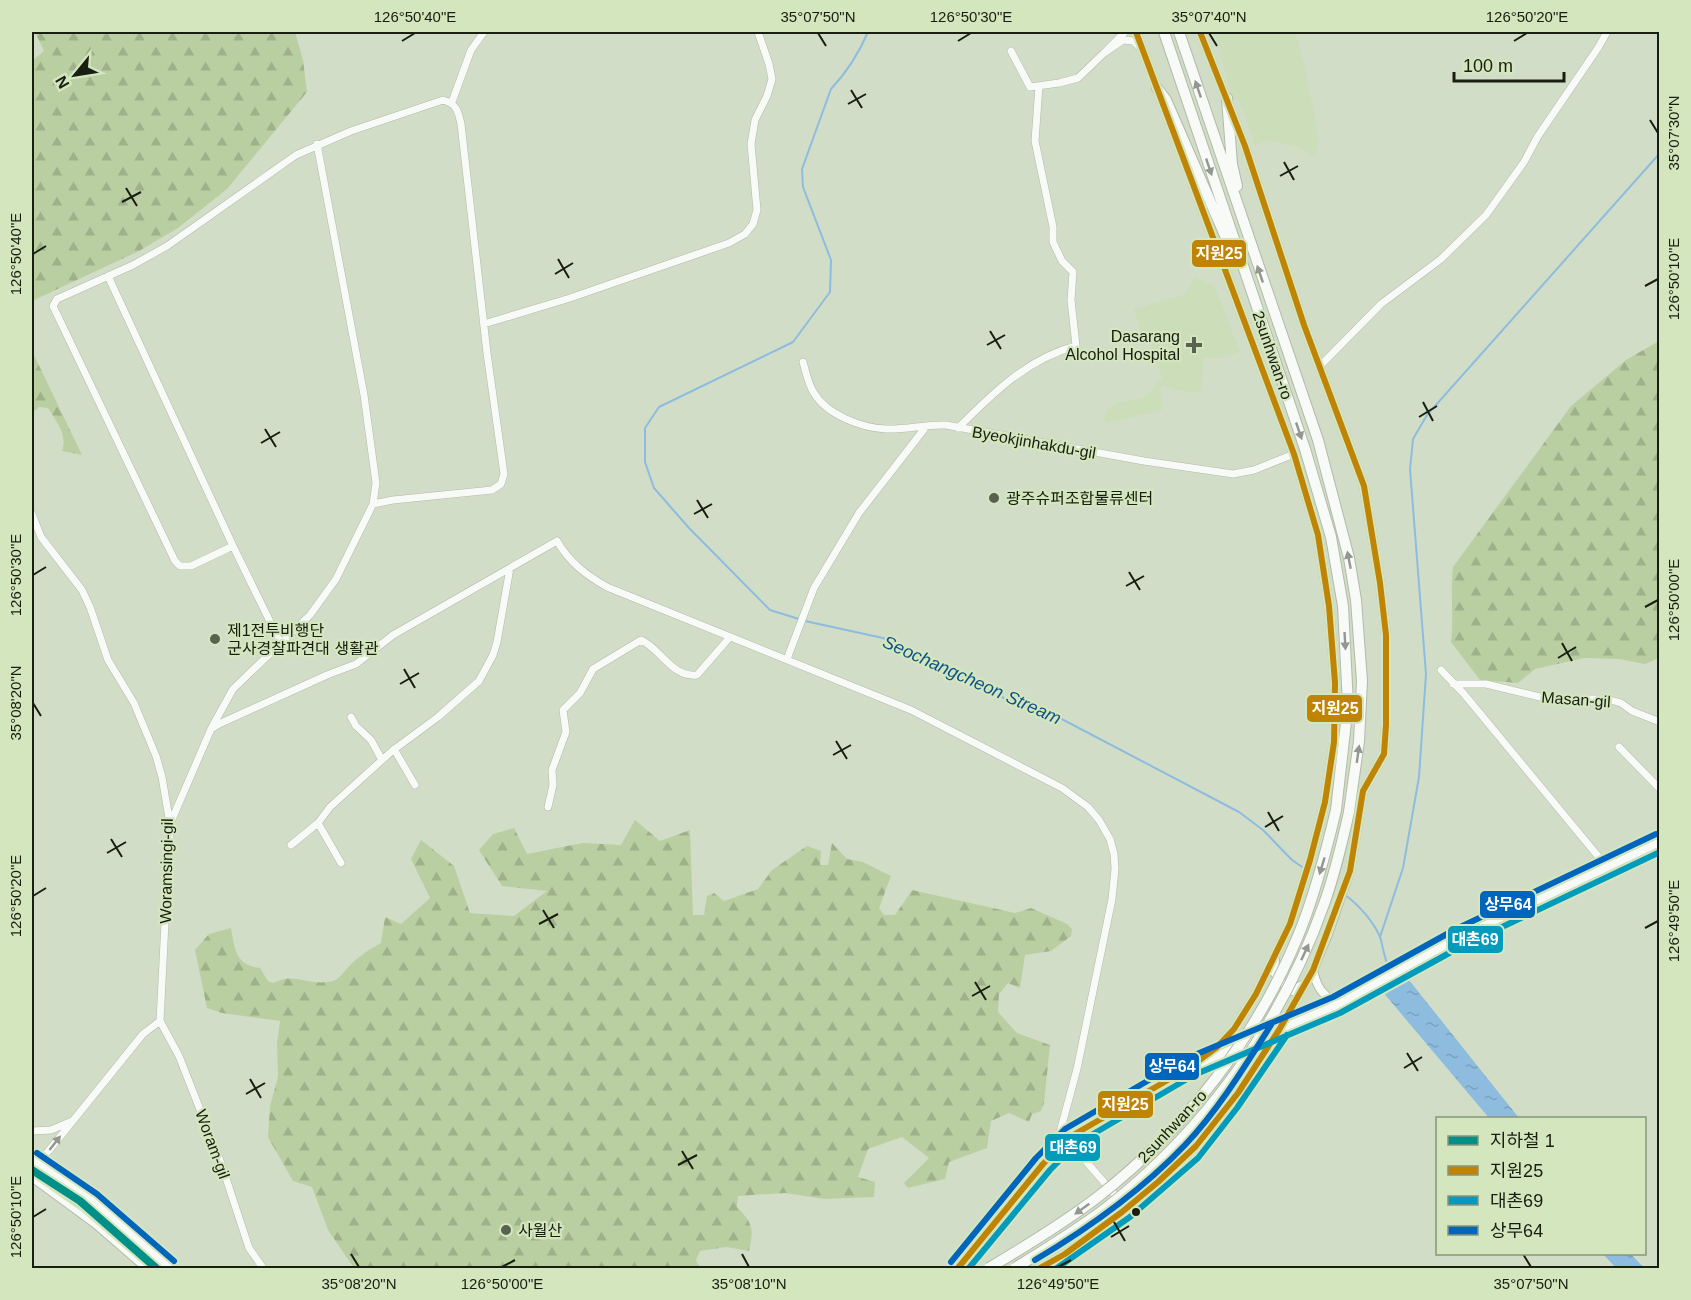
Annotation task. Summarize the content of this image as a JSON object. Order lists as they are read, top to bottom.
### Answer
{
  "streets": {
    "main road": ["2sunhwan-ro"],
    "street": [
      "Byeokjinhakdu-gil",
      "Masan-gil",
      "Woramsingi-gil",
      "Woram-gil"
    ]
  },
  "crossings": [
    ["Woramsingi-gil", "Woram-gil"]
  ],
  "water": ["Seochangcheon Stream"],
  "places": {
    "health": ["Dasarang Alcohol Hospital"],
    "other": ["광주슈퍼조합물류센터", "제1전투비행단 군사경찰파견대 생활관", "사월산"]
  },
  "lines": [
    "transit line 지원25",
    "transit line 상무64",
    "transit line 대촌69",
    "metro line 1"
  ],
  "legend": [
    "지하철 1",
    "지원25",
    "대촌69",
    "상무64"
  ],
  "scale_bar": "100 m",
  "north": "bottom left",
  "coordinates": [
    "126°50'40\"E",
    "35°07'50\"N",
    "126°50'30\"E",
    "35°07'40\"N",
    "126°50'20\"E",
    "35°07'30\"N",
    "126°50'10\"E",
    "126°50'00\"E",
    "35°08'20\"N",
    "126°49'50\"E",
    "35°08'10\"N"
  ]
}
